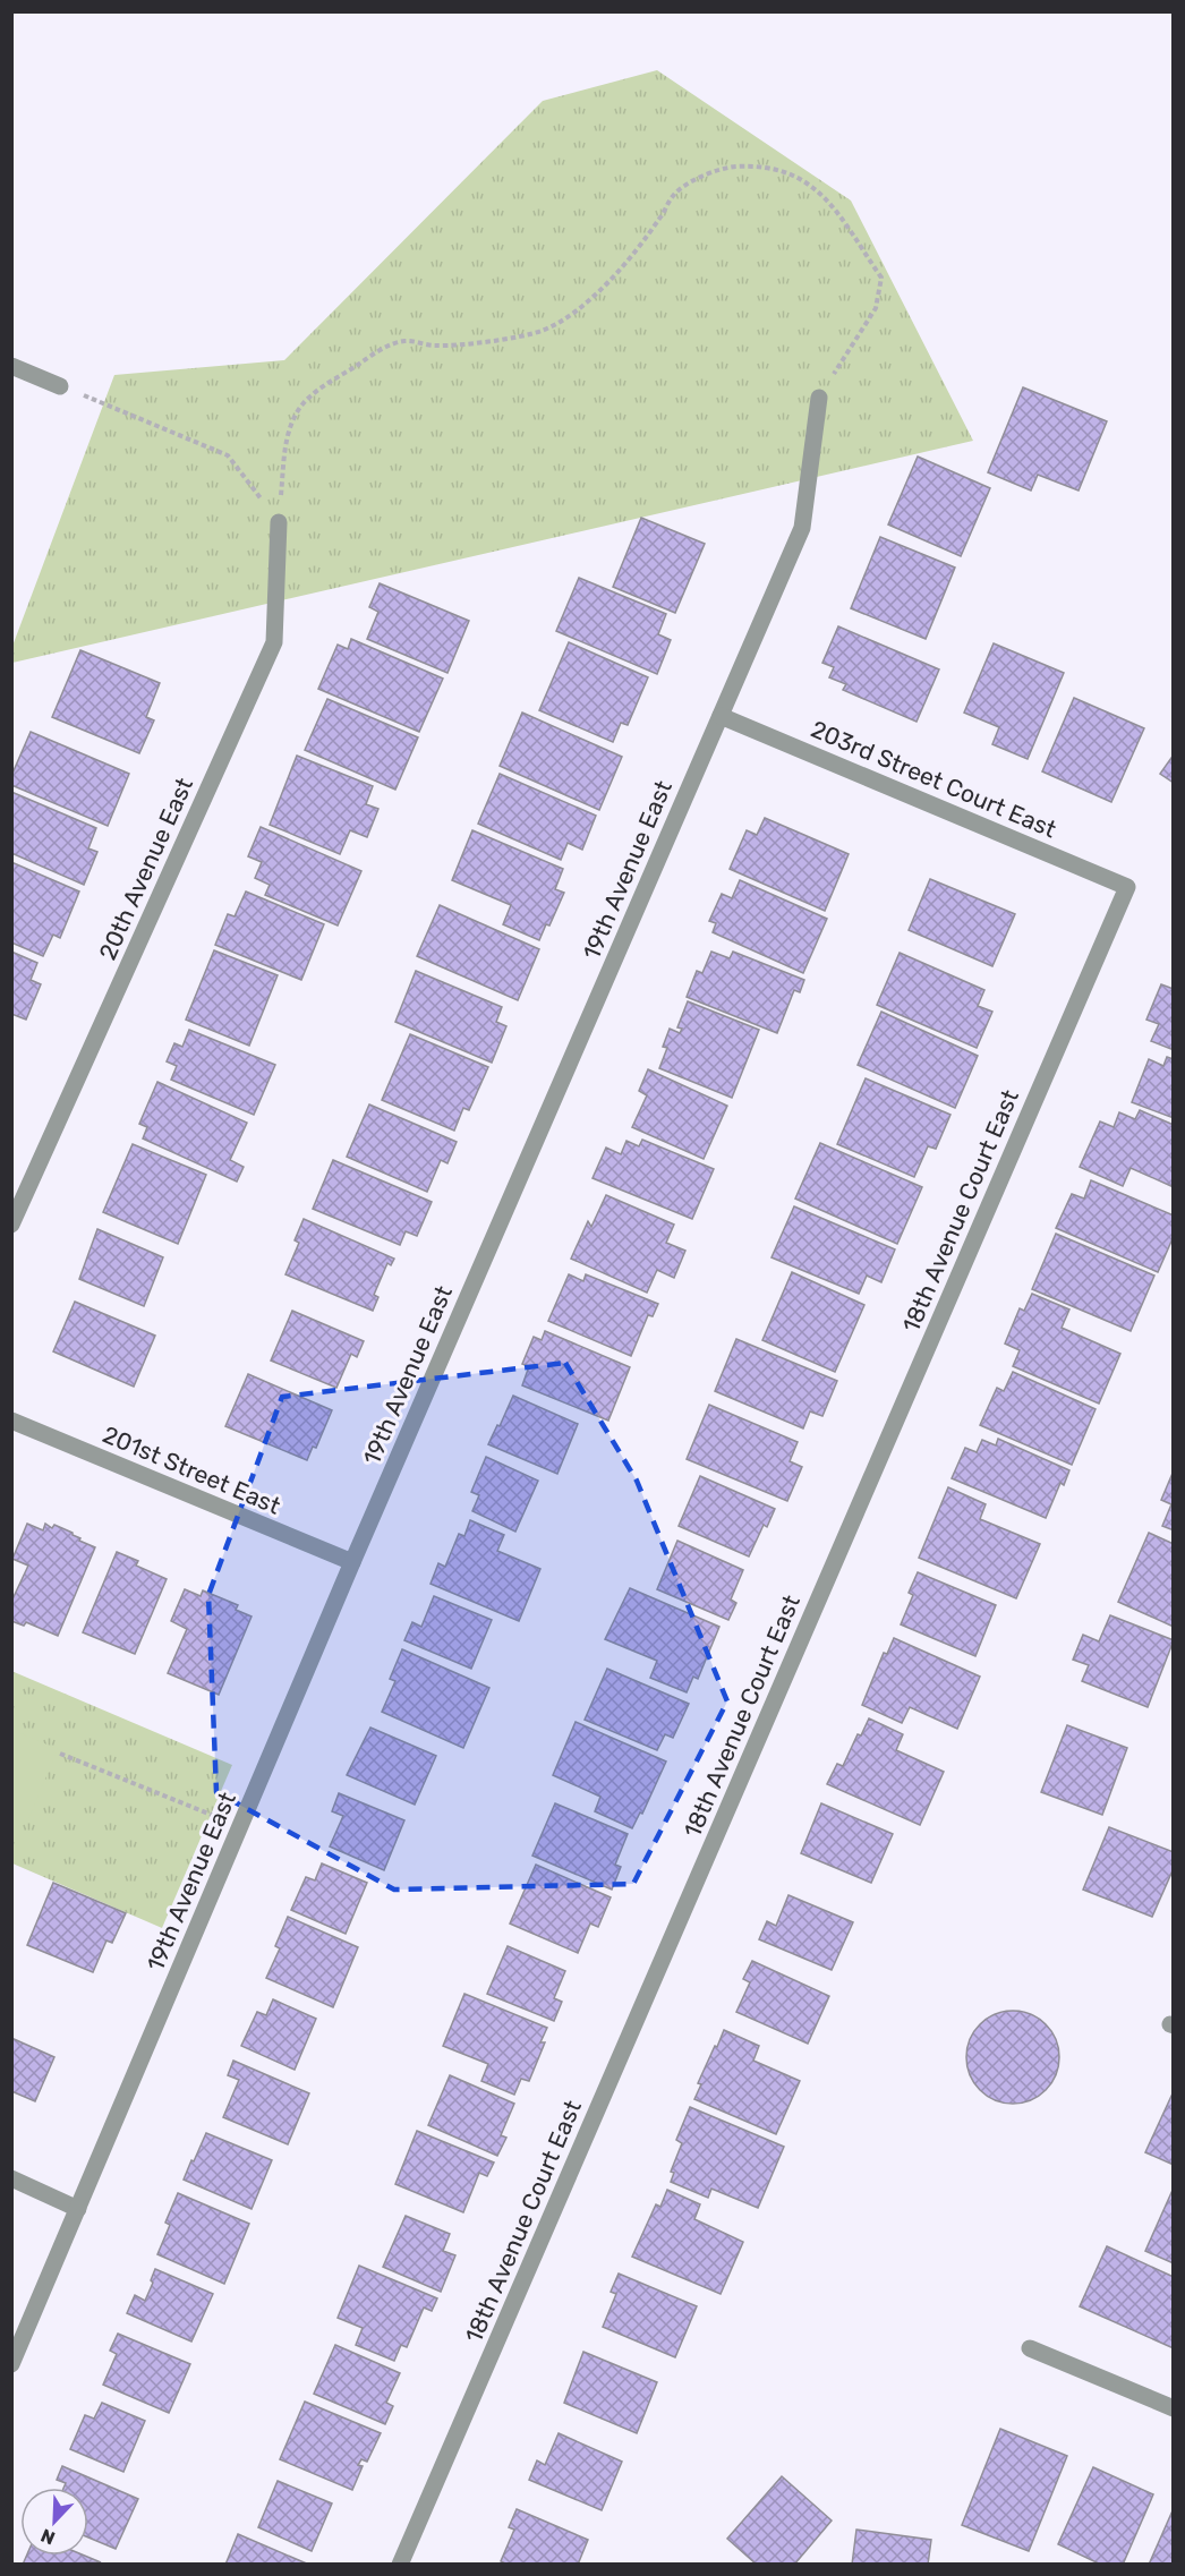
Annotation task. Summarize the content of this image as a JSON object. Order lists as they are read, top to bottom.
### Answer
{
  "streets": {
    "street": [
      "203rd Street Court East",
      "20th Avenue East",
      "19th Avenue East",
      "18th Avenue Court East",
      "201st Street East"
    ]
  },
  "crossings": [
    ["203rd Street Court East", "19th Avenue East"],
    ["203rd Street Court East", "18th Avenue Court East"],
    ["19th Avenue East", "201st Street East"]
  ],
  "north": "bottom left"
}
